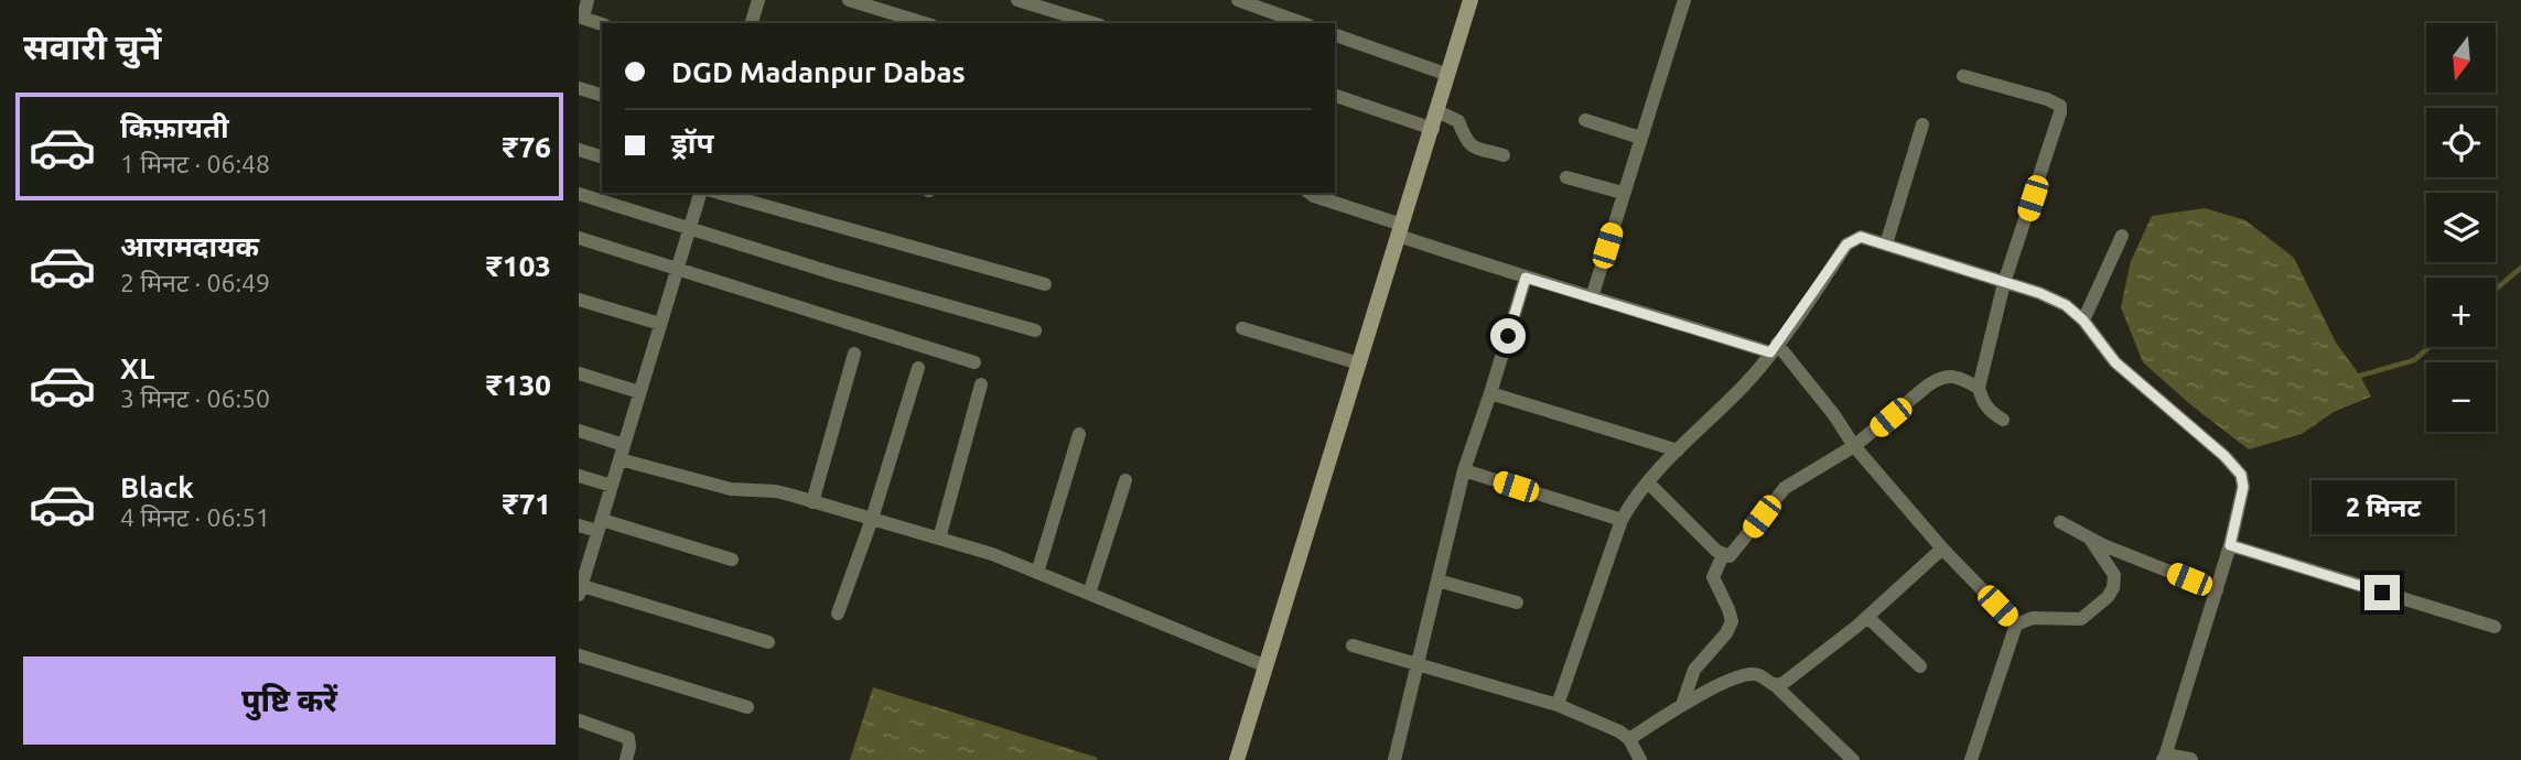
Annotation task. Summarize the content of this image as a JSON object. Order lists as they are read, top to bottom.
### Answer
{
  "north": "bottom",
  "page": {
    "heading": "सवारी चुनें",
    "map_buttons": ["+", "−"],
    "banner": ["DGD Madanpur Dabas", "ड्रॉप"],
    "list": [
      {
        "name": "किफ़ायती",
        "note": "1 मिनट · 06:48",
        "value": "₹76"
      },
      {
        "name": "आरामदायक",
        "note": "2 मिनट · 06:49",
        "value": "₹103"
      },
      {
        "name": "XL",
        "note": "3 मिनट · 06:50",
        "value": "₹130"
      },
      {
        "name": "Black",
        "note": "4 मिनट · 06:51",
        "value": "₹71"
      }
    ],
    "bubble": "2 मिनट",
    "buttons": "पुष्टि करें"
  }
}
